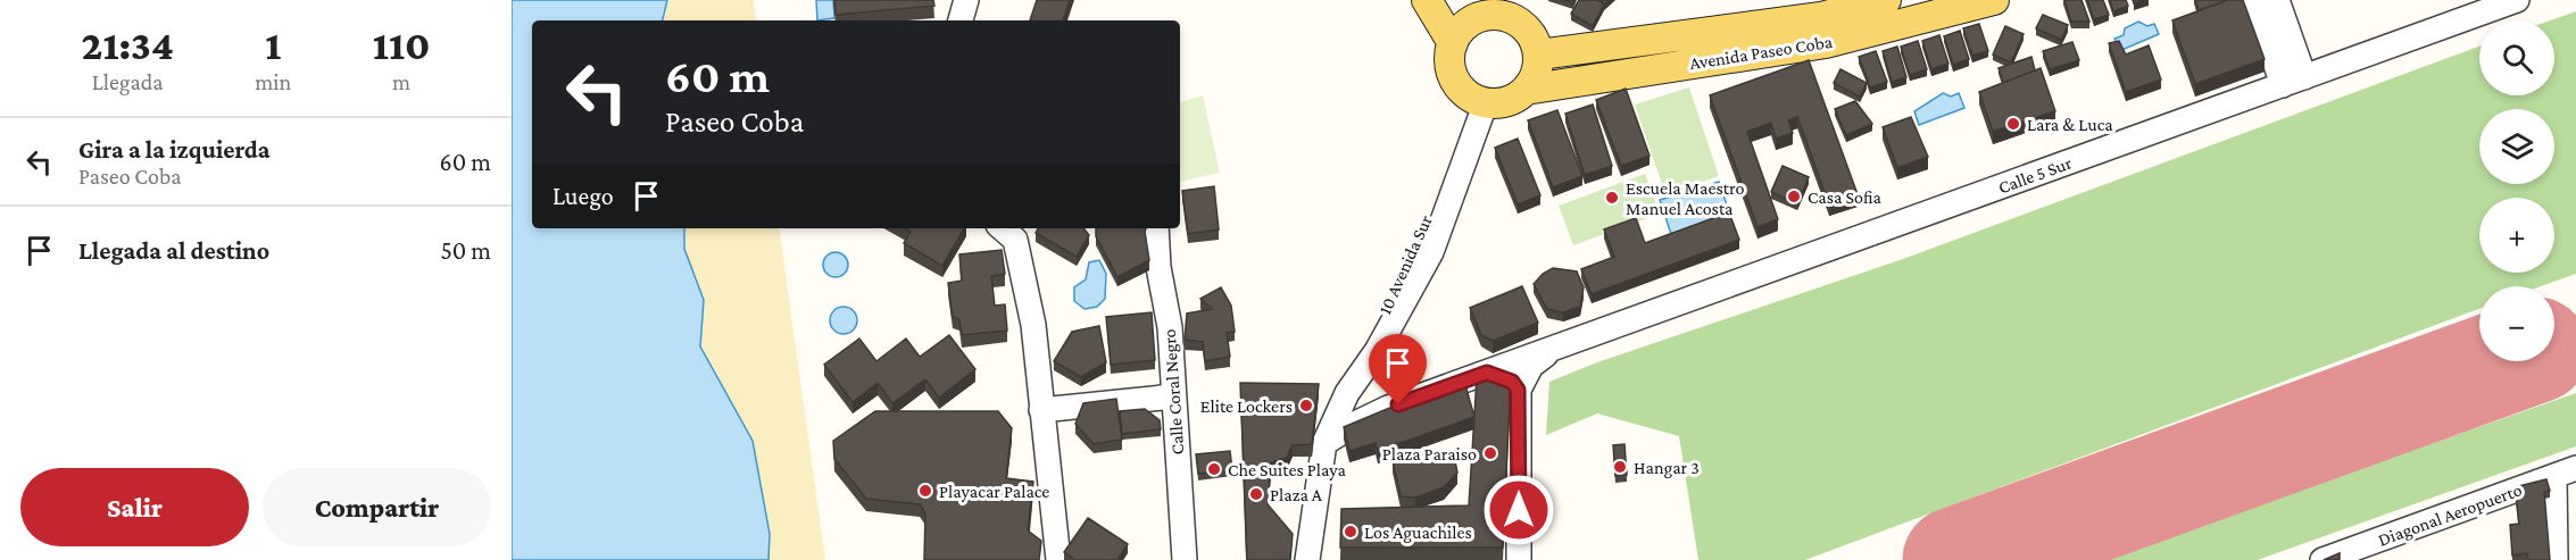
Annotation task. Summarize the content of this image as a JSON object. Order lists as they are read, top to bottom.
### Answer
{
  "streets": {
    "main road": ["Avenida Paseo Coba"],
    "street": [
      "Calle 5 Sur",
      "10 Avenida Sur",
      "Calle Coral Negro",
      "Diagonal Aeropuerto"
    ]
  },
  "crossings": [
    ["Avenida Paseo Coba", "10 Avenida Sur"],
    ["Calle 5 Sur", "10 Avenida Sur"]
  ],
  "places": [
    "Lara & Luca",
    "Casa Sofia",
    "Escuela Maestro Manuel Acosta",
    "Elite Lockers",
    "Plaza Paraiso",
    "Hangar 3",
    "Che Suites Playa",
    "Playacar Palace",
    "Plaza A",
    "Los Aguachiles"
  ],
  "page": {
    "eta": [
      "21:34",
      "Llegada",
      "1",
      "min",
      "110",
      "m"
    ],
    "map_buttons": ["+", "−"],
    "turn": ["60 m", "Paseo Coba"],
    "list": [
      {
        "name": "Gira a la izquierda",
        "note": "Paseo Coba",
        "value": "60 m"
      },
      {
        "name": "Llegada al destino",
        "value": "50 m"
      }
    ],
    "then": "Luego",
    "buttons": ["Salir", "Compartir"]
  }
}
